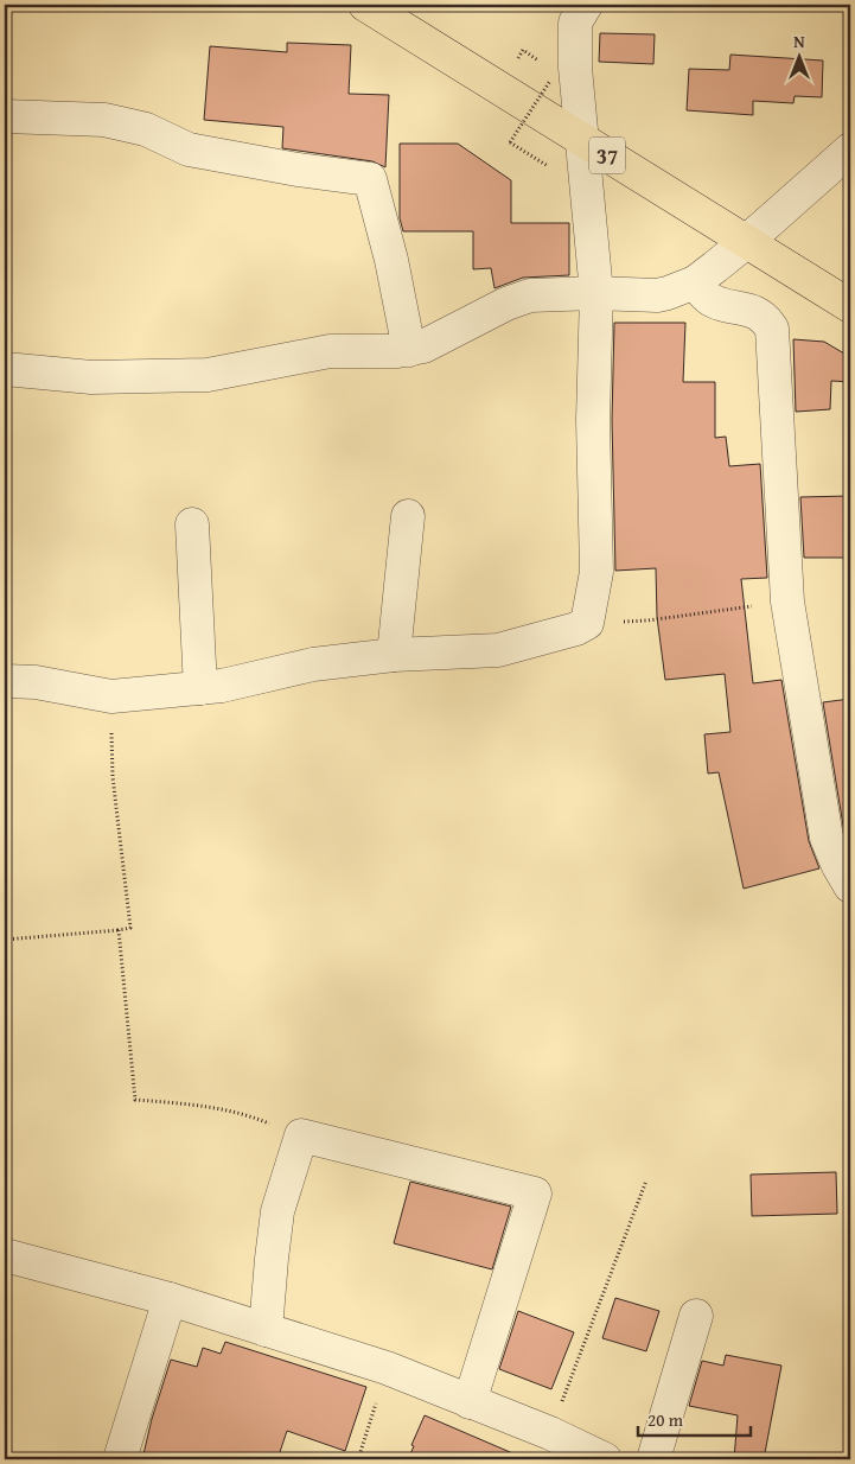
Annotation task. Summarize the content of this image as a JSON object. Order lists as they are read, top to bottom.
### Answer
{
  "streets": {
    "main road": ["37"]
  },
  "scale_bar": "20 m",
  "north": "top"
}
